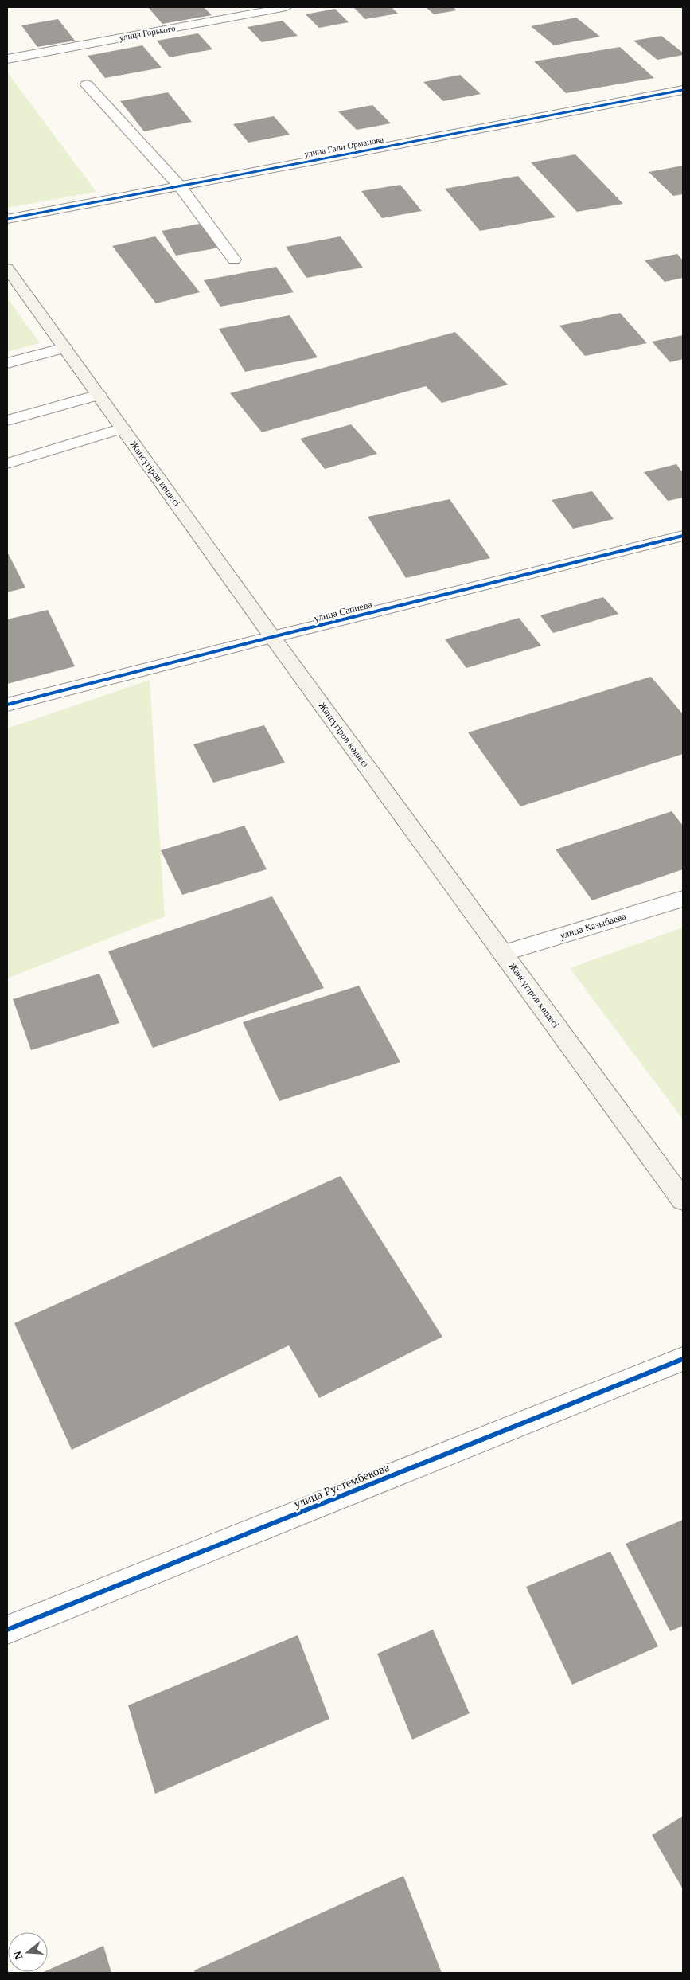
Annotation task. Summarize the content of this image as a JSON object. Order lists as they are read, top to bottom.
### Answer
{
  "streets": {
    "main road": ["Жансүгіров көшесі"],
    "street": [
      "улица Горького",
      "улица Гали Орманова",
      "улица Сапиева",
      "улица Казыбаева",
      "улица Рустембекова"
    ]
  },
  "crossings": [
    ["Жансүгіров көшесі", "улица Сапиева"],
    ["Жансүгіров көшесі", "улица Казыбаева"]
  ],
  "north": "left"
}
